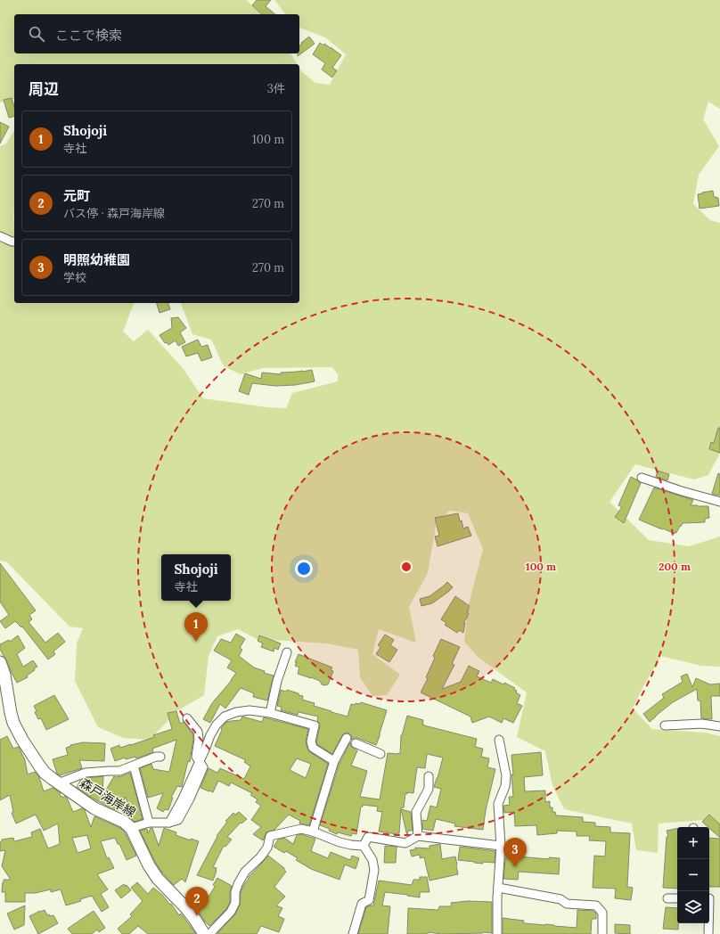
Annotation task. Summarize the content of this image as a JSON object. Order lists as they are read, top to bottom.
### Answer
{
  "streets": {
    "main road": ["森戸海岸線"]
  },
  "page": {
    "search": "ここで検索",
    "heading": ["周辺", "3件"],
    "list": [
      {
        "mark": "1",
        "name": "Shojoji",
        "note": "寺社",
        "value": "100 m"
      },
      {
        "mark": "2",
        "name": "元町",
        "note": "バス停 · 森戸海岸線",
        "value": "270 m"
      },
      {
        "mark": "3",
        "name": "明照幼稚園",
        "note": "学校",
        "value": "270 m"
      }
    ],
    "popup": ["Shojoji", "寺社"],
    "pins": ["1", "3", "2"],
    "map_buttons": ["+", "−"]
  },
  "rings": ["100 m", "200 m"]
}
